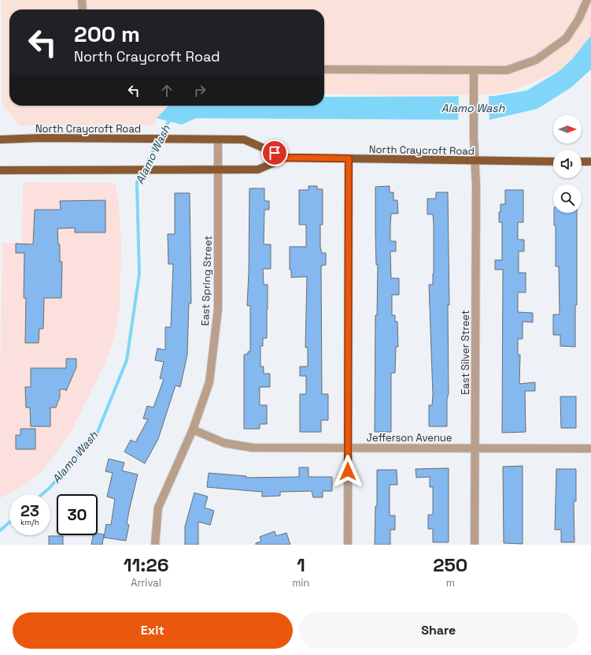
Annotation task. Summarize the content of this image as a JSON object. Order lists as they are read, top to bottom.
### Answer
{
  "streets": {
    "main road": ["North Craycroft Road"],
    "street": ["East Spring Street", "East Silver Street", "Jefferson Avenue"]
  },
  "crossings": [
    ["North Craycroft Road", "East Spring Street"],
    ["North Craycroft Road", "East Silver Street"],
    ["East Spring Street", "Jefferson Avenue"],
    ["East Silver Street", "Jefferson Avenue"]
  ],
  "water": ["Alamo Wash"],
  "north": "right",
  "page": {
    "turn": ["200 m", "North Craycroft Road"],
    "speed": "23 km/h",
    "limit": "30",
    "eta": [
      "11:26",
      "Arrival",
      "1",
      "min",
      "250",
      "m"
    ],
    "buttons": ["Exit", "Share"]
  }
}
